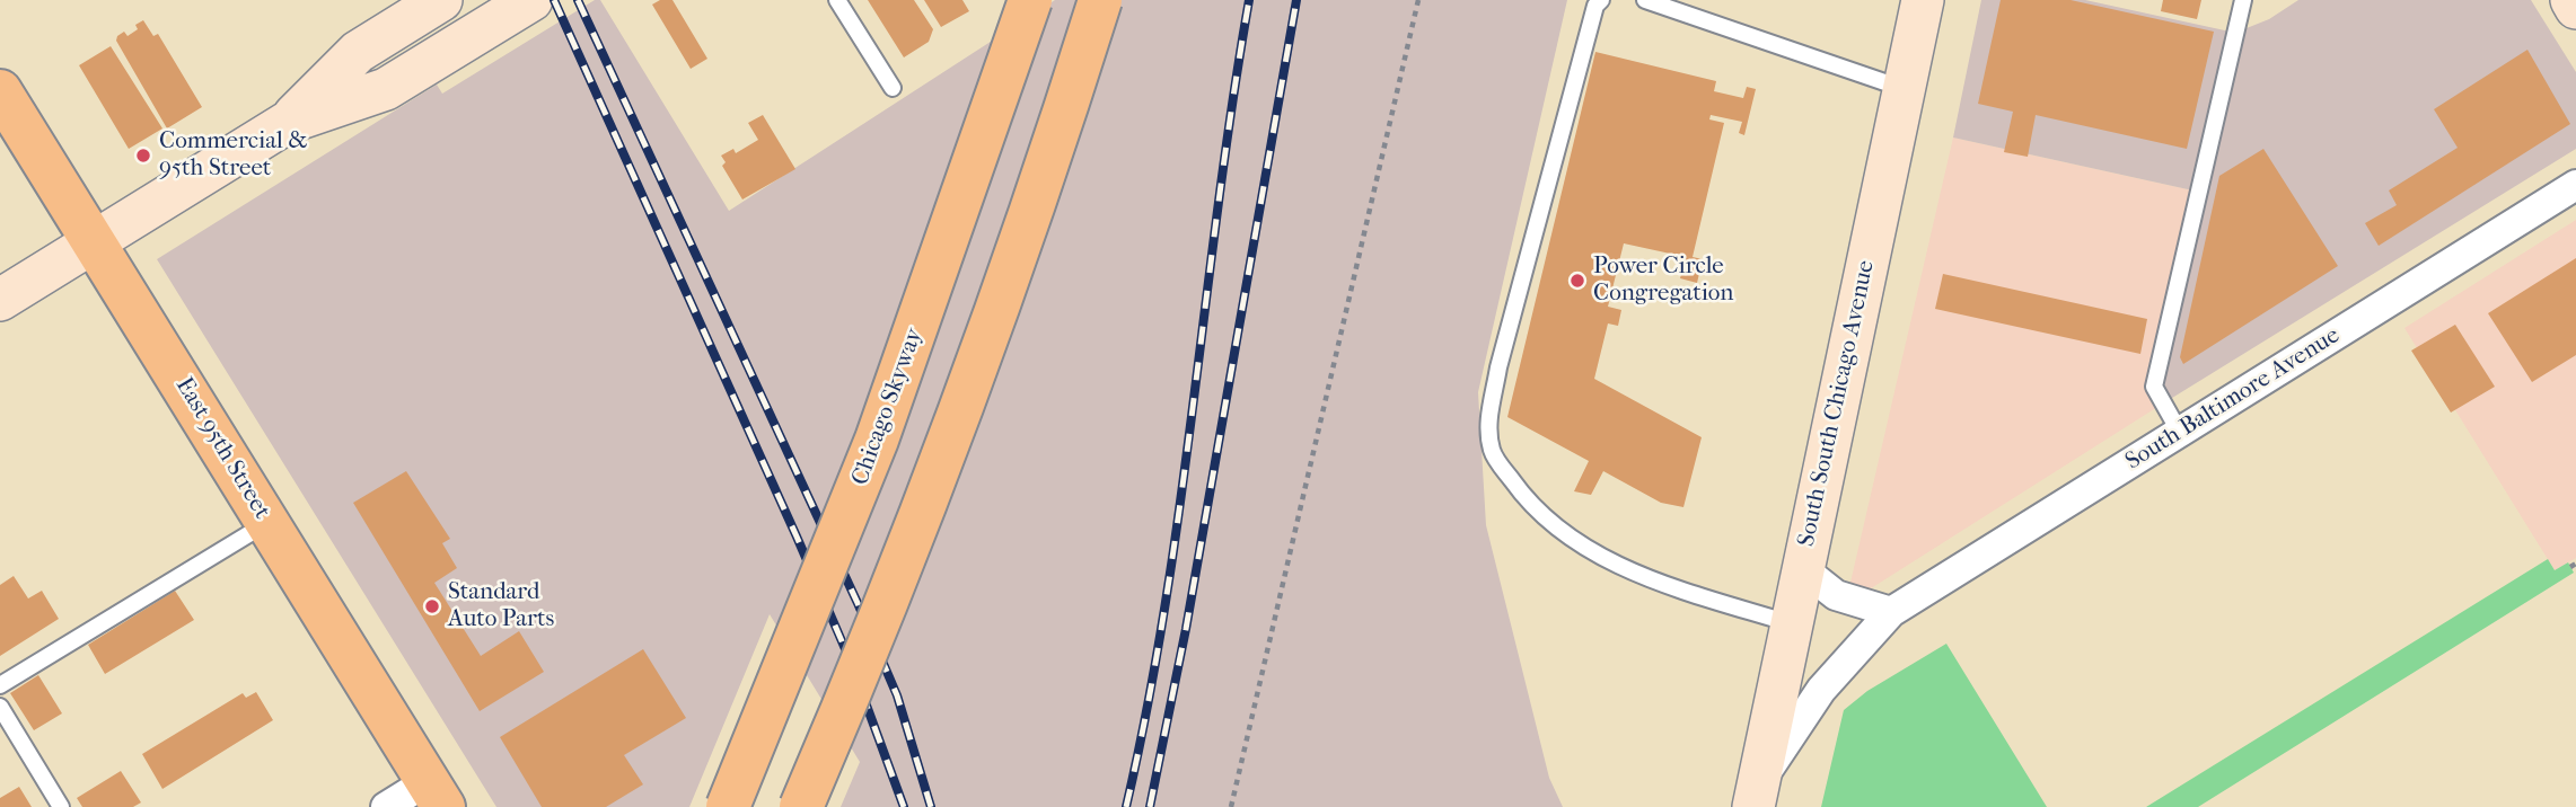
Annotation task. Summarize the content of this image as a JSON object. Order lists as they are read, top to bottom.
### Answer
{
  "streets": {
    "main road": ["South South Chicago Avenue", "Chicago Skyway", "East 95th Street"],
    "street": ["South Baltimore Avenue"]
  },
  "crossings": [
    ["South Baltimore Avenue", "South South Chicago Avenue"]
  ],
  "places": ["Commercial & 95th Street", "Power Circle Congregation", "Standard Auto Parts"]
}
